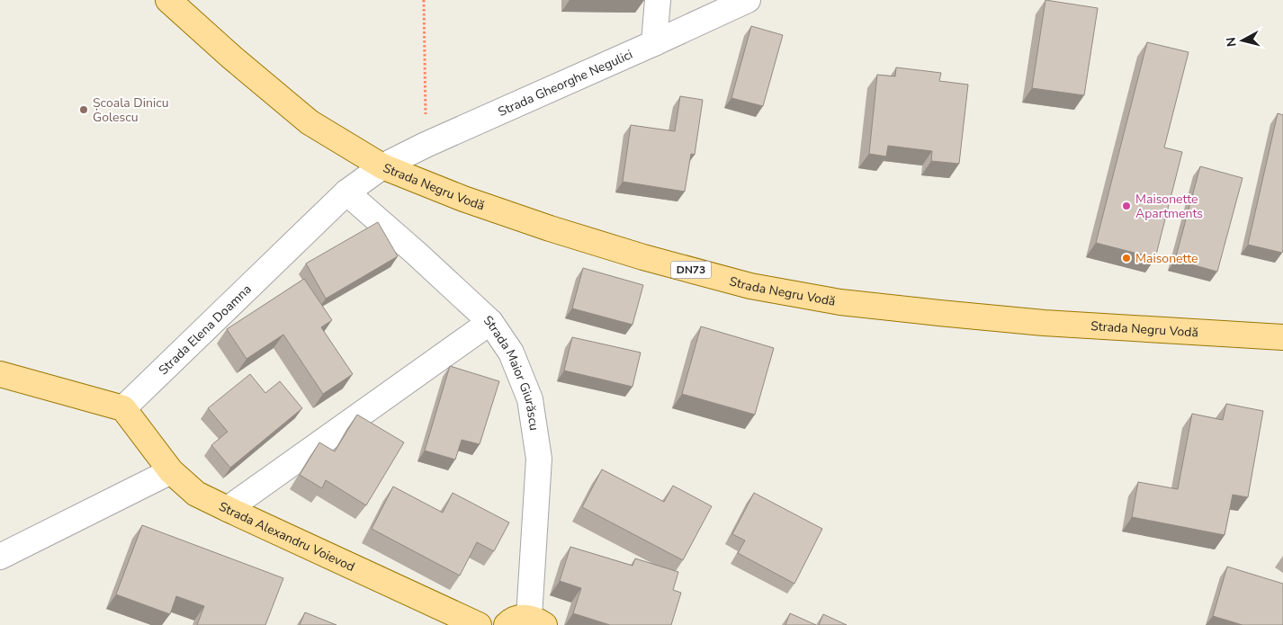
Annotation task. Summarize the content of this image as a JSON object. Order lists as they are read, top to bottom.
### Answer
{
  "streets": {
    "main road": ["Strada Negru Vodă", "DN73", "Strada Alexandru Voievod"],
    "street": ["Strada Gheorghe Negulici", "Strada Elena Doamna", "Strada Maior Giurăscu"]
  },
  "crossings": [
    ["Strada Gheorghe Negulici", "Strada Negru Vodă"],
    ["Strada Gheorghe Negulici", "Strada Elena Doamna"],
    ["Strada Negru Vodă", "Strada Elena Doamna"],
    ["Strada Elena Doamna", "Strada Maior Giurăscu"],
    ["Strada Elena Doamna", "Strada Alexandru Voievod"]
  ],
  "places": ["Școala Dinicu Golescu", "Maisonette Apartments", "Maisonette"],
  "north": "left"
}
